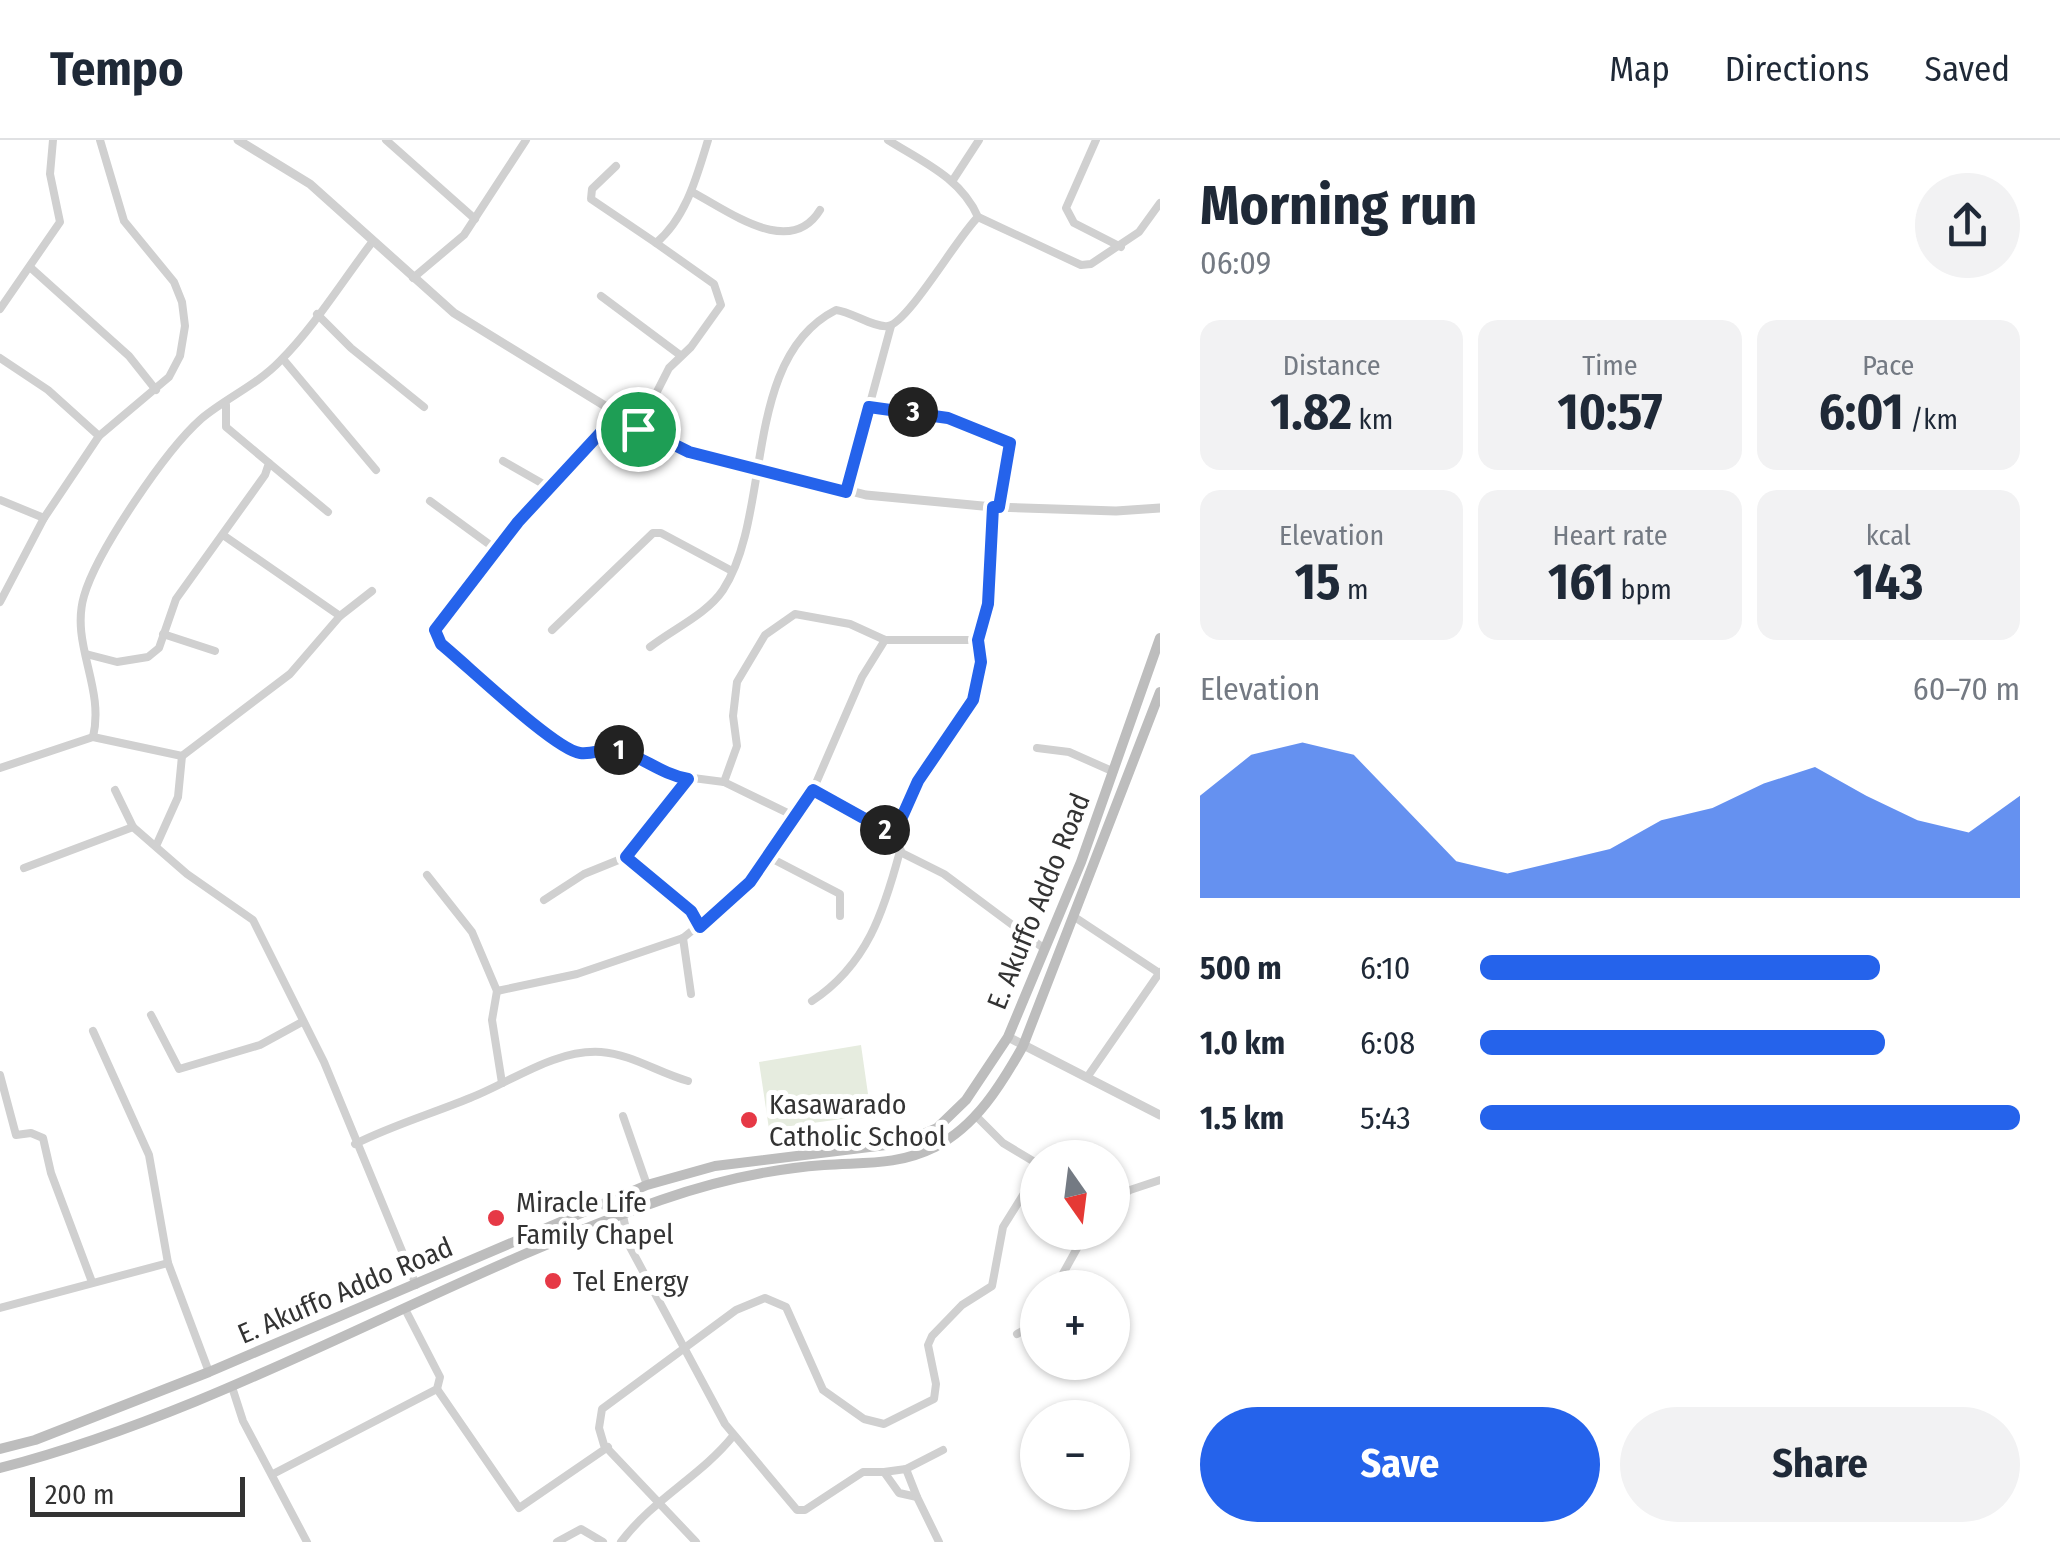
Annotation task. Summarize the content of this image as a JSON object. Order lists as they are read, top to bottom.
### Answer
{
  "streets": {
    "main road": ["E. Akuffo Addo Road"]
  },
  "places": ["Kasawarado Catholic School", "Miracle Life Family Chapel", "Tel Energy"],
  "scale_bar": "200 m",
  "north": "bottom",
  "page": {
    "header": "Tempo",
    "nav": ["Map", "Directions", "Saved"],
    "heading": ["Morning run", "06:09"],
    "stats": [
      ["Distance", "1.82 km"],
      ["Time", "10:57"],
      ["Pace", "6:01 /km"],
      ["Elevation", "15 m"],
      ["Heart rate", "161 bpm"],
      ["kcal", "143"]
    ],
    "pins": ["3", "1", "2"],
    "chart": ["Elevation", "60–70 m"],
    "list": [
      {
        "name": "500 m",
        "note": "6:10"
      },
      {
        "name": "1.0 km",
        "note": "6:08"
      },
      {
        "name": "1.5 km",
        "note": "5:43"
      }
    ],
    "map_buttons": ["+", "−"],
    "buttons": ["Save", "Share"],
    "scale": "200 m"
  }
}
